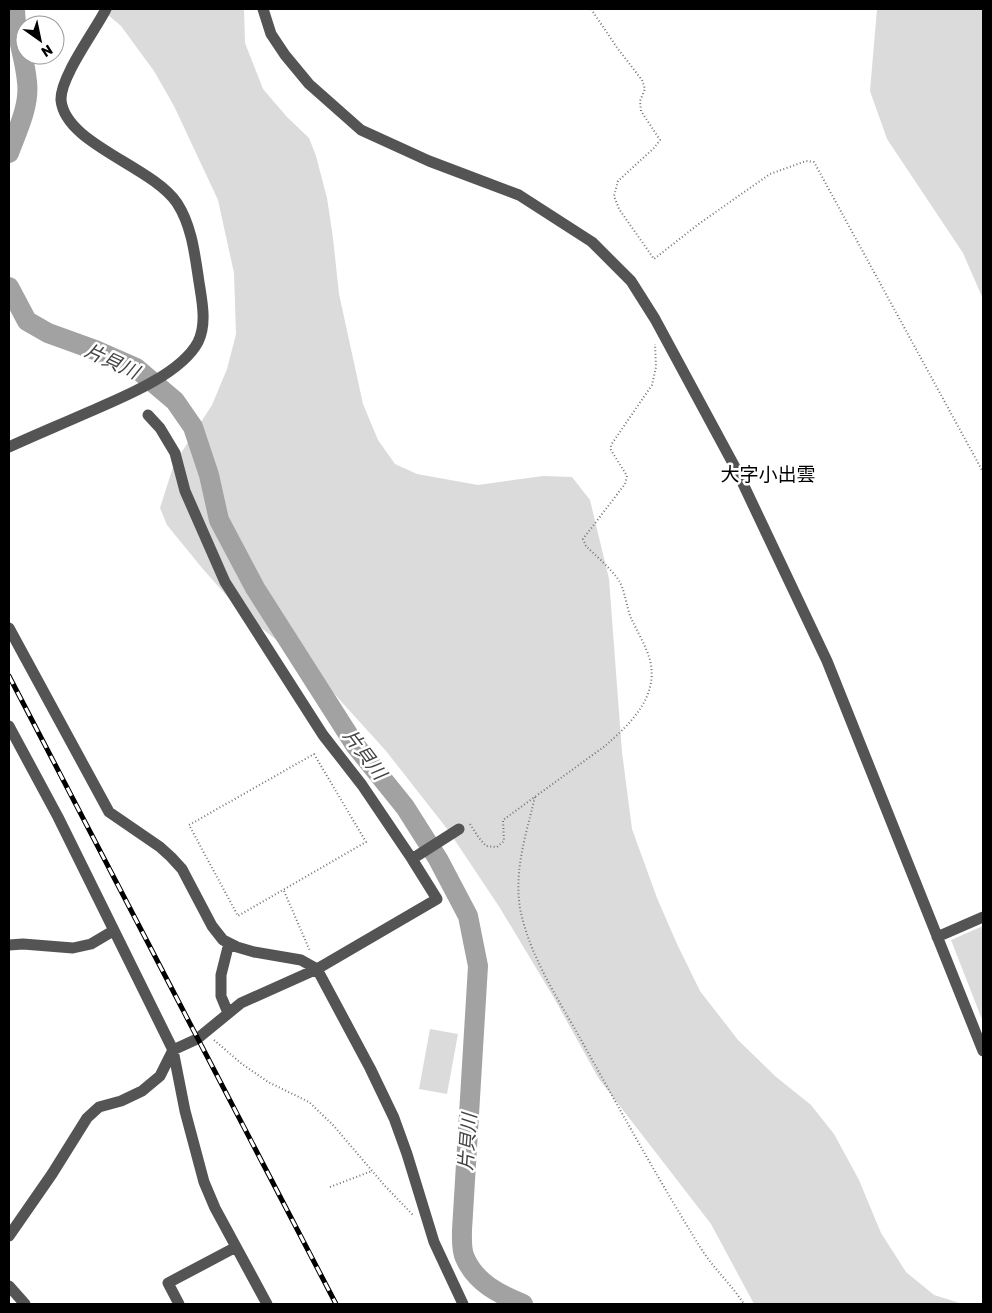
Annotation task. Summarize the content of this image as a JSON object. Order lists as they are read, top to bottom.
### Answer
{
  "districts": ["大字小出雲"],
  "water": ["片貝川"],
  "north": "bottom right"
}
